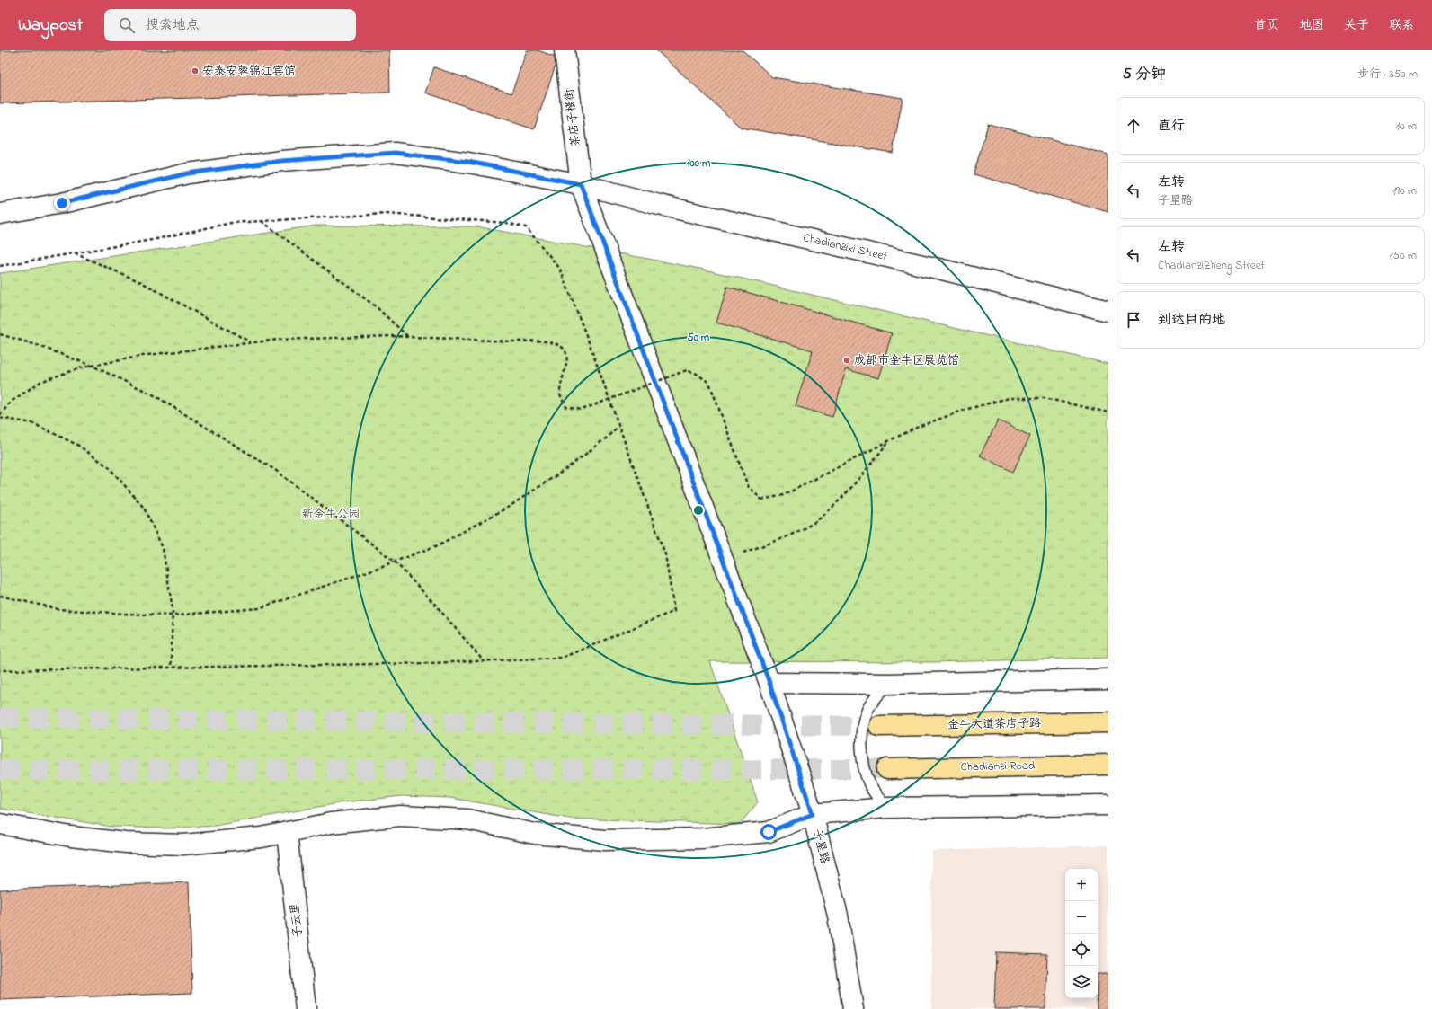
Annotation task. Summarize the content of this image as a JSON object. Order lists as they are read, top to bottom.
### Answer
{
  "streets": {
    "highway": ["金牛大道茶店子路", "Chadianzi Road"],
    "street": [
      "茶店子横街",
      "Chadianzixi Street",
      "子星路",
      "子云里"
    ]
  },
  "crossings": [
    ["茶店子横街", "Chadianzixi Street"],
    ["茶店子横街", "子星路"],
    ["Chadianzixi Street", "子星路"]
  ],
  "parks": ["新金牛公园"],
  "places": ["安泰安蓉锦江宾馆", "成都市金牛区展览馆"],
  "page": {
    "header": "Waypost",
    "search": "搜索地点",
    "nav": [
      "首页",
      "地图",
      "关于",
      "联系"
    ],
    "heading": ["5 分钟", "步行 · 350 m"],
    "list": [
      ["直行", "10 m"],
      ["左转", "子星路", "190 m"],
      ["左转", "ChadianziZheng Street", "150 m"],
      "到达目的地"
    ],
    "map_buttons": ["+", "−"]
  },
  "rings": ["100 m", "50 m"]
}
